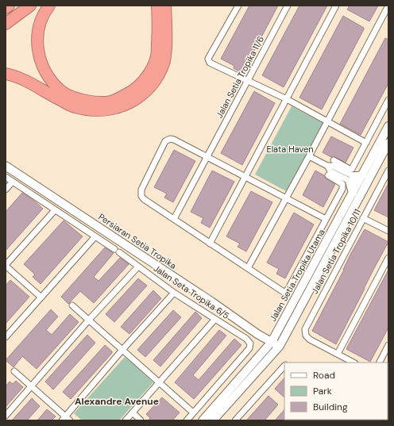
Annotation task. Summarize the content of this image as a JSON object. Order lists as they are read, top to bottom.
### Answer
{
  "streets": {
    "main road": ["Persiaran Setia Tropika", "Jalan Setia Tropika Utama"],
    "street": ["Jalan Setia Tropika 11/6", "Jalan Setia Tropika 10/11", "Jalan Seta Tropika 6/5"]
  },
  "crossings": [
    ["Persiaran Setia Tropika", "Jalan Setia Tropika Utama"]
  ],
  "districts": ["Alexandre Avenue"],
  "parks": ["Elata Haven"],
  "legend": ["Road", "Park", "Building"]
}
